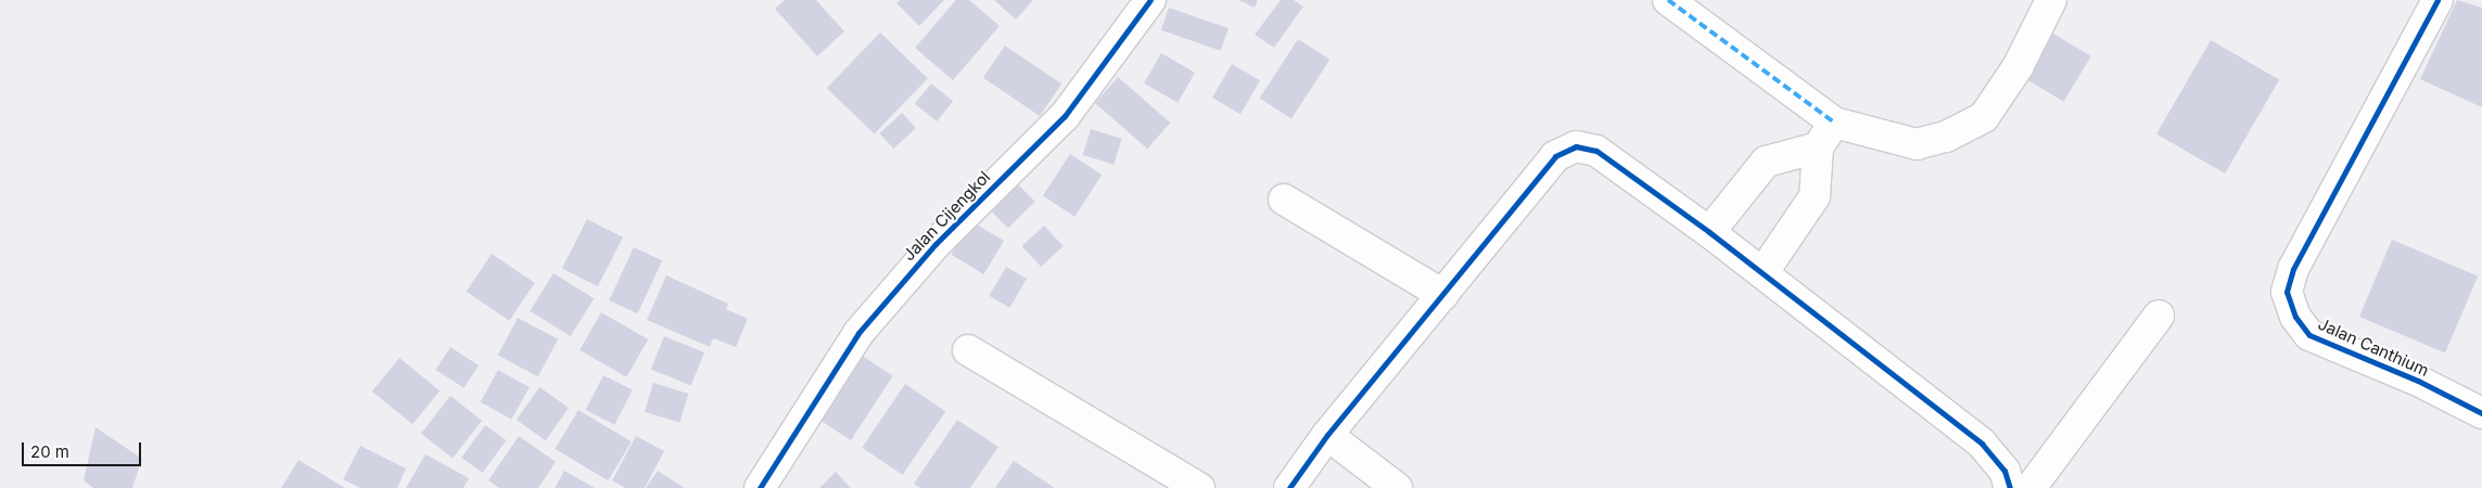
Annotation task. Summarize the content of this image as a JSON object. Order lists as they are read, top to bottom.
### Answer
{
  "streets": {
    "street": ["Jalan Cijengkol", "Jalan Canthium"]
  },
  "scale_bar": "20 m"
}
